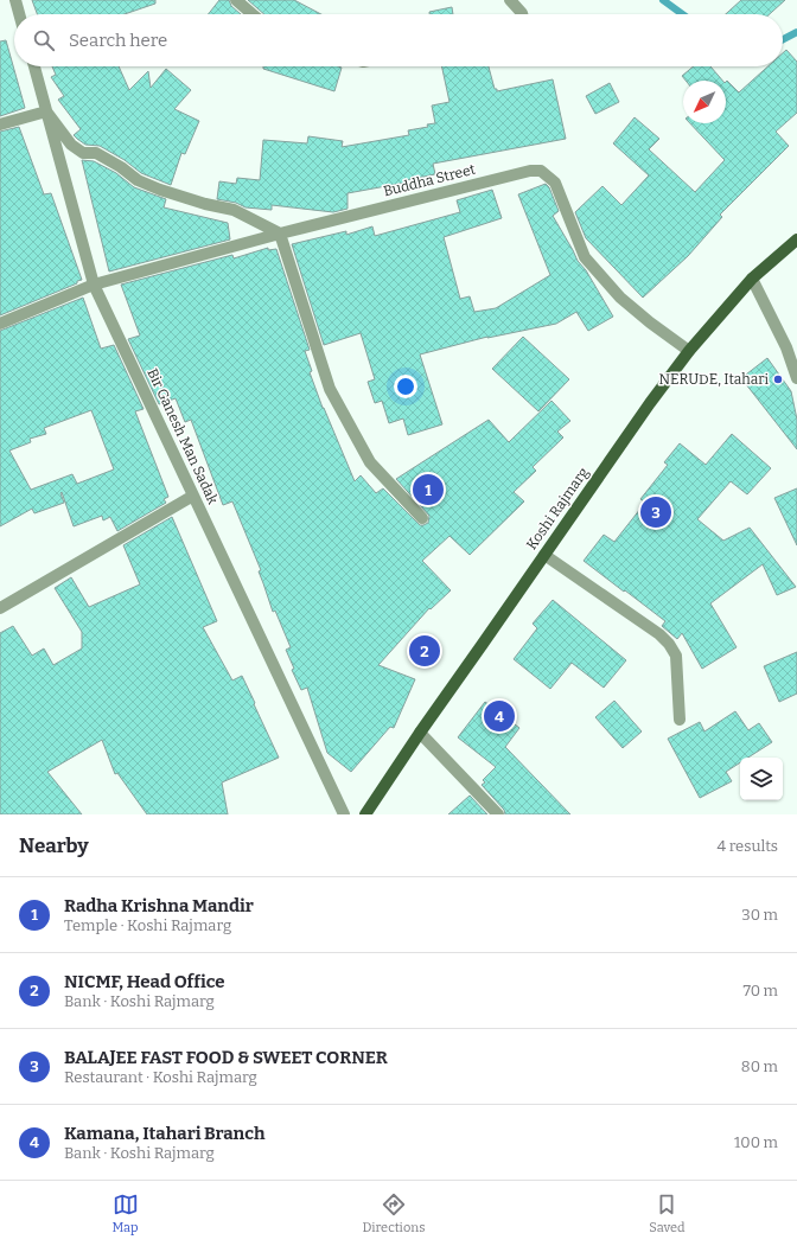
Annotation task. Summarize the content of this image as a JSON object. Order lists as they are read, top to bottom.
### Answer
{
  "streets": {
    "main road": ["Koshi Rajmarg"],
    "street": ["Buddha Street", "Bir Ganesh Man Sadak"]
  },
  "crossings": [
    ["Buddha Street", "Bir Ganesh Man Sadak"],
    ["Buddha Street", "Koshi Rajmarg"]
  ],
  "places": ["NERUDE, Itahari"],
  "north": "bottom left",
  "page": {
    "search": "Search here",
    "pins": [
      "1",
      "3",
      "2",
      "4"
    ],
    "heading": ["Nearby", "4 results"],
    "list": [
      {
        "mark": "1",
        "name": "Radha Krishna Mandir",
        "note": "Temple · Koshi Rajmarg",
        "value": "30 m"
      },
      {
        "mark": "2",
        "name": "NICMF, Head Office",
        "note": "Bank · Koshi Rajmarg",
        "value": "70 m"
      },
      {
        "mark": "3",
        "name": "BALAJEE FAST FOOD & SWEET CORNER",
        "note": "Restaurant · Koshi Rajmarg",
        "value": "80 m"
      },
      {
        "mark": "4",
        "name": "Kamana, Itahari Branch",
        "note": "Bank · Koshi Rajmarg",
        "value": "100 m"
      }
    ],
    "nav": ["Map", "Directions", "Saved"]
  }
}
